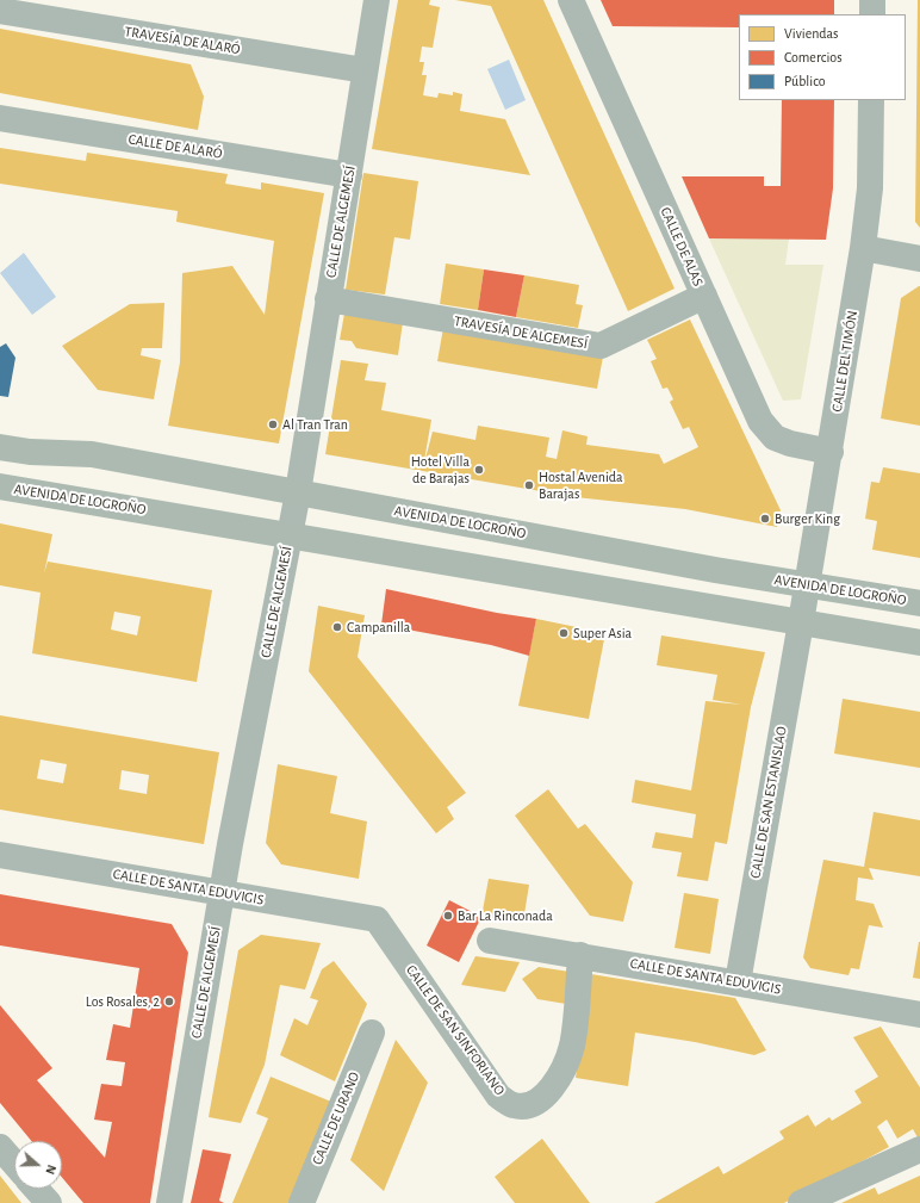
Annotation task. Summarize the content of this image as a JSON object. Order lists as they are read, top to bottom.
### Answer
{
  "streets": {
    "main road": ["AVENIDA DE LOGROÑO"],
    "street": [
      "TRAVESÍA DE ALARÓ",
      "CALLE DE ALARÓ",
      "CALLE DE ALGEMESÍ",
      "CALLE DE ALAS",
      "TRAVESÍA DE ALGEMESÍ",
      "CALLE DEL TIMÓN",
      "CALLE DE SAN ESTANISLAO",
      "CALLE DE SANTA EDUVIGIS",
      "CALLE DE SAN SINFORIANO",
      "CALLE DE URANO"
    ]
  },
  "crossings": [
    ["TRAVESÍA DE ALARÓ", "CALLE DE ALGEMESÍ"],
    ["CALLE DE ALARÓ", "CALLE DE ALGEMESÍ"],
    ["CALLE DE ALGEMESÍ", "TRAVESÍA DE ALGEMESÍ"],
    ["CALLE DE ALGEMESÍ", "AVENIDA DE LOGROÑO"],
    ["CALLE DE ALGEMESÍ", "CALLE DE SANTA EDUVIGIS"],
    ["CALLE DE ALAS", "TRAVESÍA DE ALGEMESÍ"],
    ["CALLE DE ALAS", "CALLE DEL TIMÓN"],
    ["CALLE DEL TIMÓN", "AVENIDA DE LOGROÑO"],
    ["CALLE DEL TIMÓN", "CALLE DE SAN ESTANISLAO"],
    ["AVENIDA DE LOGROÑO", "CALLE DE SAN ESTANISLAO"],
    ["CALLE DE SAN ESTANISLAO", "CALLE DE SANTA EDUVIGIS"],
    ["CALLE DE SANTA EDUVIGIS", "CALLE DE SAN SINFORIANO"]
  ],
  "places": [
    "Al Tran Tran",
    "Hotel Villa de Barajas",
    "Hostal Avenida Barajas",
    "Burger King",
    "Campanilla",
    "Super Asia",
    "Bar La Rinconada",
    "Los Rosales, 2"
  ],
  "legend": ["Viviendas", "Comercios", "Público"],
  "north": "right"
}
